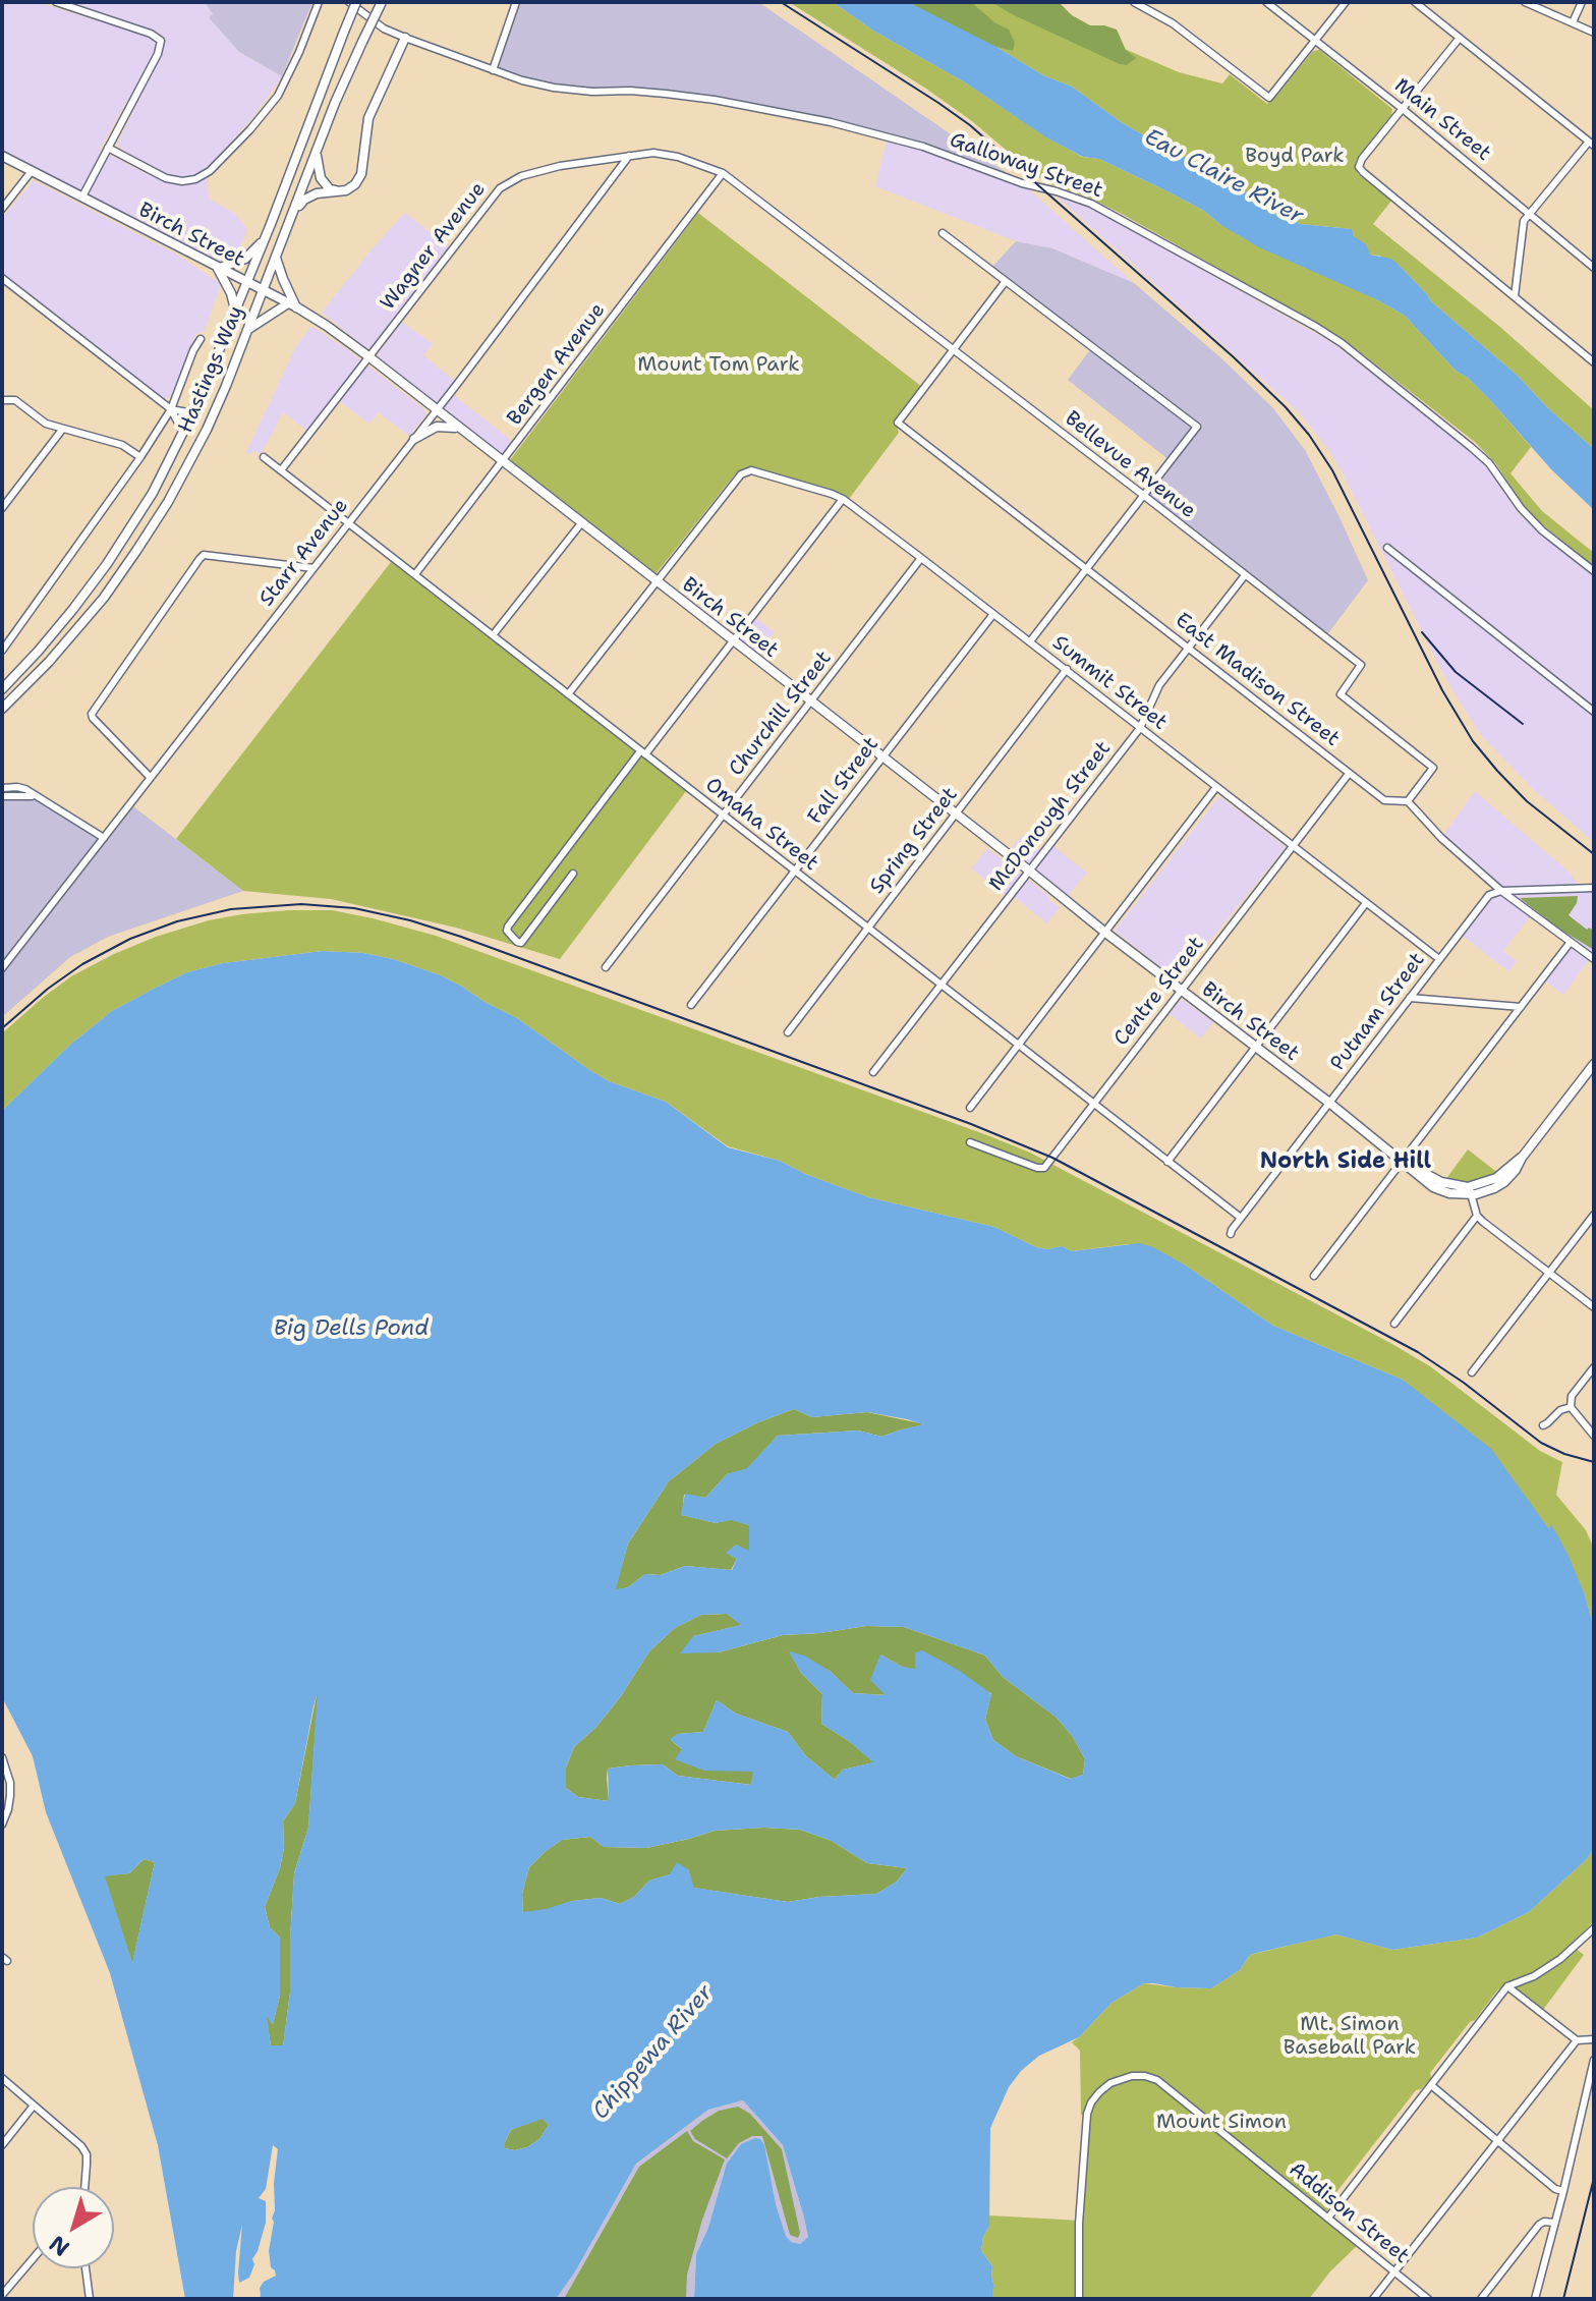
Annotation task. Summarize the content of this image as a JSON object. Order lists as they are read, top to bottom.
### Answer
{
  "streets": {
    "main road": ["Birch Street", "Hastings Way"],
    "street": [
      "Main Street",
      "Galloway Street",
      "Wagner Avenue",
      "Bergen Avenue",
      "Bellevue Avenue",
      "Starr Avenue",
      "East Madison Street",
      "Summit Street",
      "Churchill Street",
      "Fall Street",
      "McDonough Street",
      "Omaha Street",
      "Spring Street",
      "Centre Street",
      "Putnam Street",
      "Addison Street"
    ]
  },
  "crossings": [
    ["Birch Street", "Wagner Avenue"],
    ["Birch Street", "Bergen Avenue"],
    ["Birch Street", "Hastings Way"],
    ["Birch Street", "Starr Avenue"],
    ["Birch Street", "Summit Street"],
    ["Birch Street", "Churchill Street"],
    ["Birch Street", "Fall Street"],
    ["Birch Street", "McDonough Street"],
    ["Birch Street", "Spring Street"],
    ["Birch Street", "Centre Street"],
    ["Birch Street", "Putnam Street"],
    ["Wagner Avenue", "Bergen Avenue"],
    ["Wagner Avenue", "Bellevue Avenue"],
    ["Wagner Avenue", "Starr Avenue"],
    ["Wagner Avenue", "Omaha Street"],
    ["Bergen Avenue", "Bellevue Avenue"],
    ["Bergen Avenue", "Omaha Street"],
    ["Bellevue Avenue", "East Madison Street"],
    ["Bellevue Avenue", "McDonough Street"],
    ["Starr Avenue", "Omaha Street"],
    ["East Madison Street", "McDonough Street"],
    ["East Madison Street", "Centre Street"],
    ["Summit Street", "Churchill Street"],
    ["Summit Street", "Fall Street"],
    ["Summit Street", "McDonough Street"],
    ["Summit Street", "Spring Street"],
    ["Summit Street", "Centre Street"],
    ["Summit Street", "Putnam Street"],
    ["Churchill Street", "Omaha Street"],
    ["Fall Street", "Omaha Street"],
    ["McDonough Street", "Omaha Street"],
    ["Omaha Street", "Spring Street"],
    ["Omaha Street", "Centre Street"],
    ["Omaha Street", "Putnam Street"]
  ],
  "districts": ["North Side Hill"],
  "water": ["Eau Claire River", "Big Dells Pond", "Chippewa River"],
  "parks": [
    "Boyd Park",
    "Mount Tom Park",
    "Mt. Simon Baseball Park",
    "Mount Simon"
  ],
  "north": "bottom left"
}
